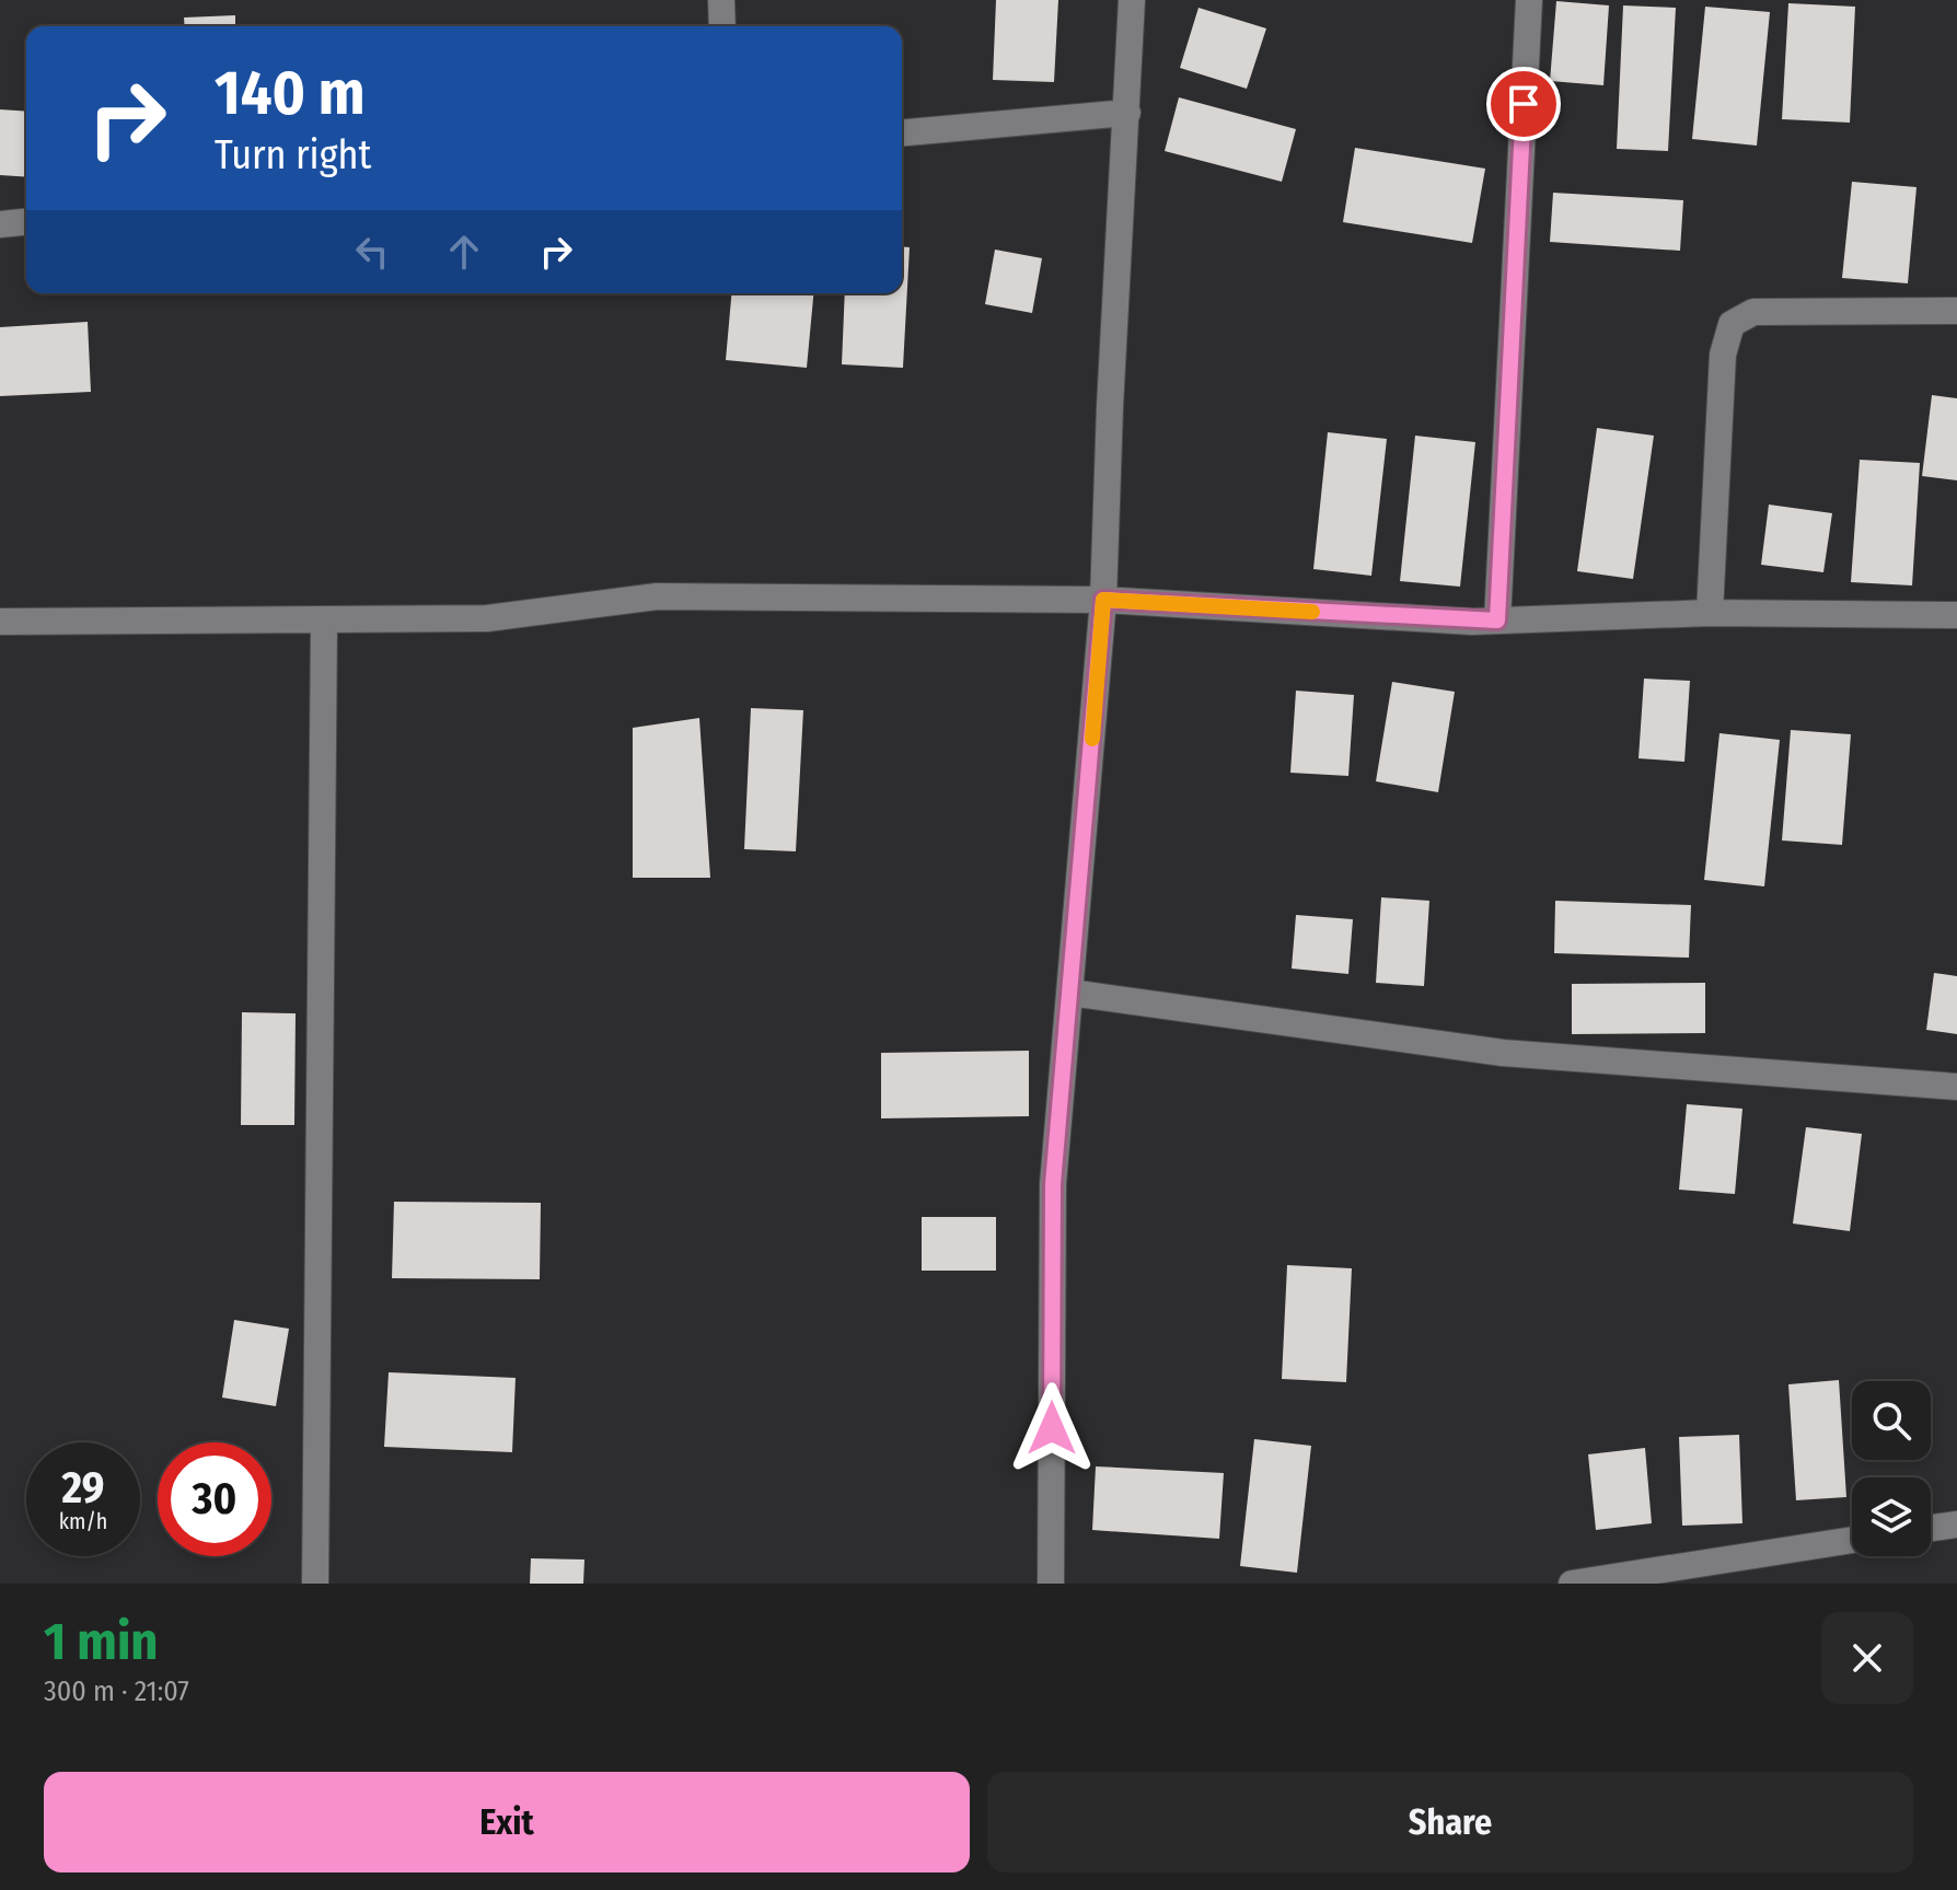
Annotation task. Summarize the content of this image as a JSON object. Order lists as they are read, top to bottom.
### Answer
{
  "page": {
    "turn": ["140 m", "Turn right"],
    "speed": "29 km/h",
    "limit": "30",
    "heading": ["1 min", "300 m · 21:07"],
    "buttons": ["Exit", "Share"]
  }
}
